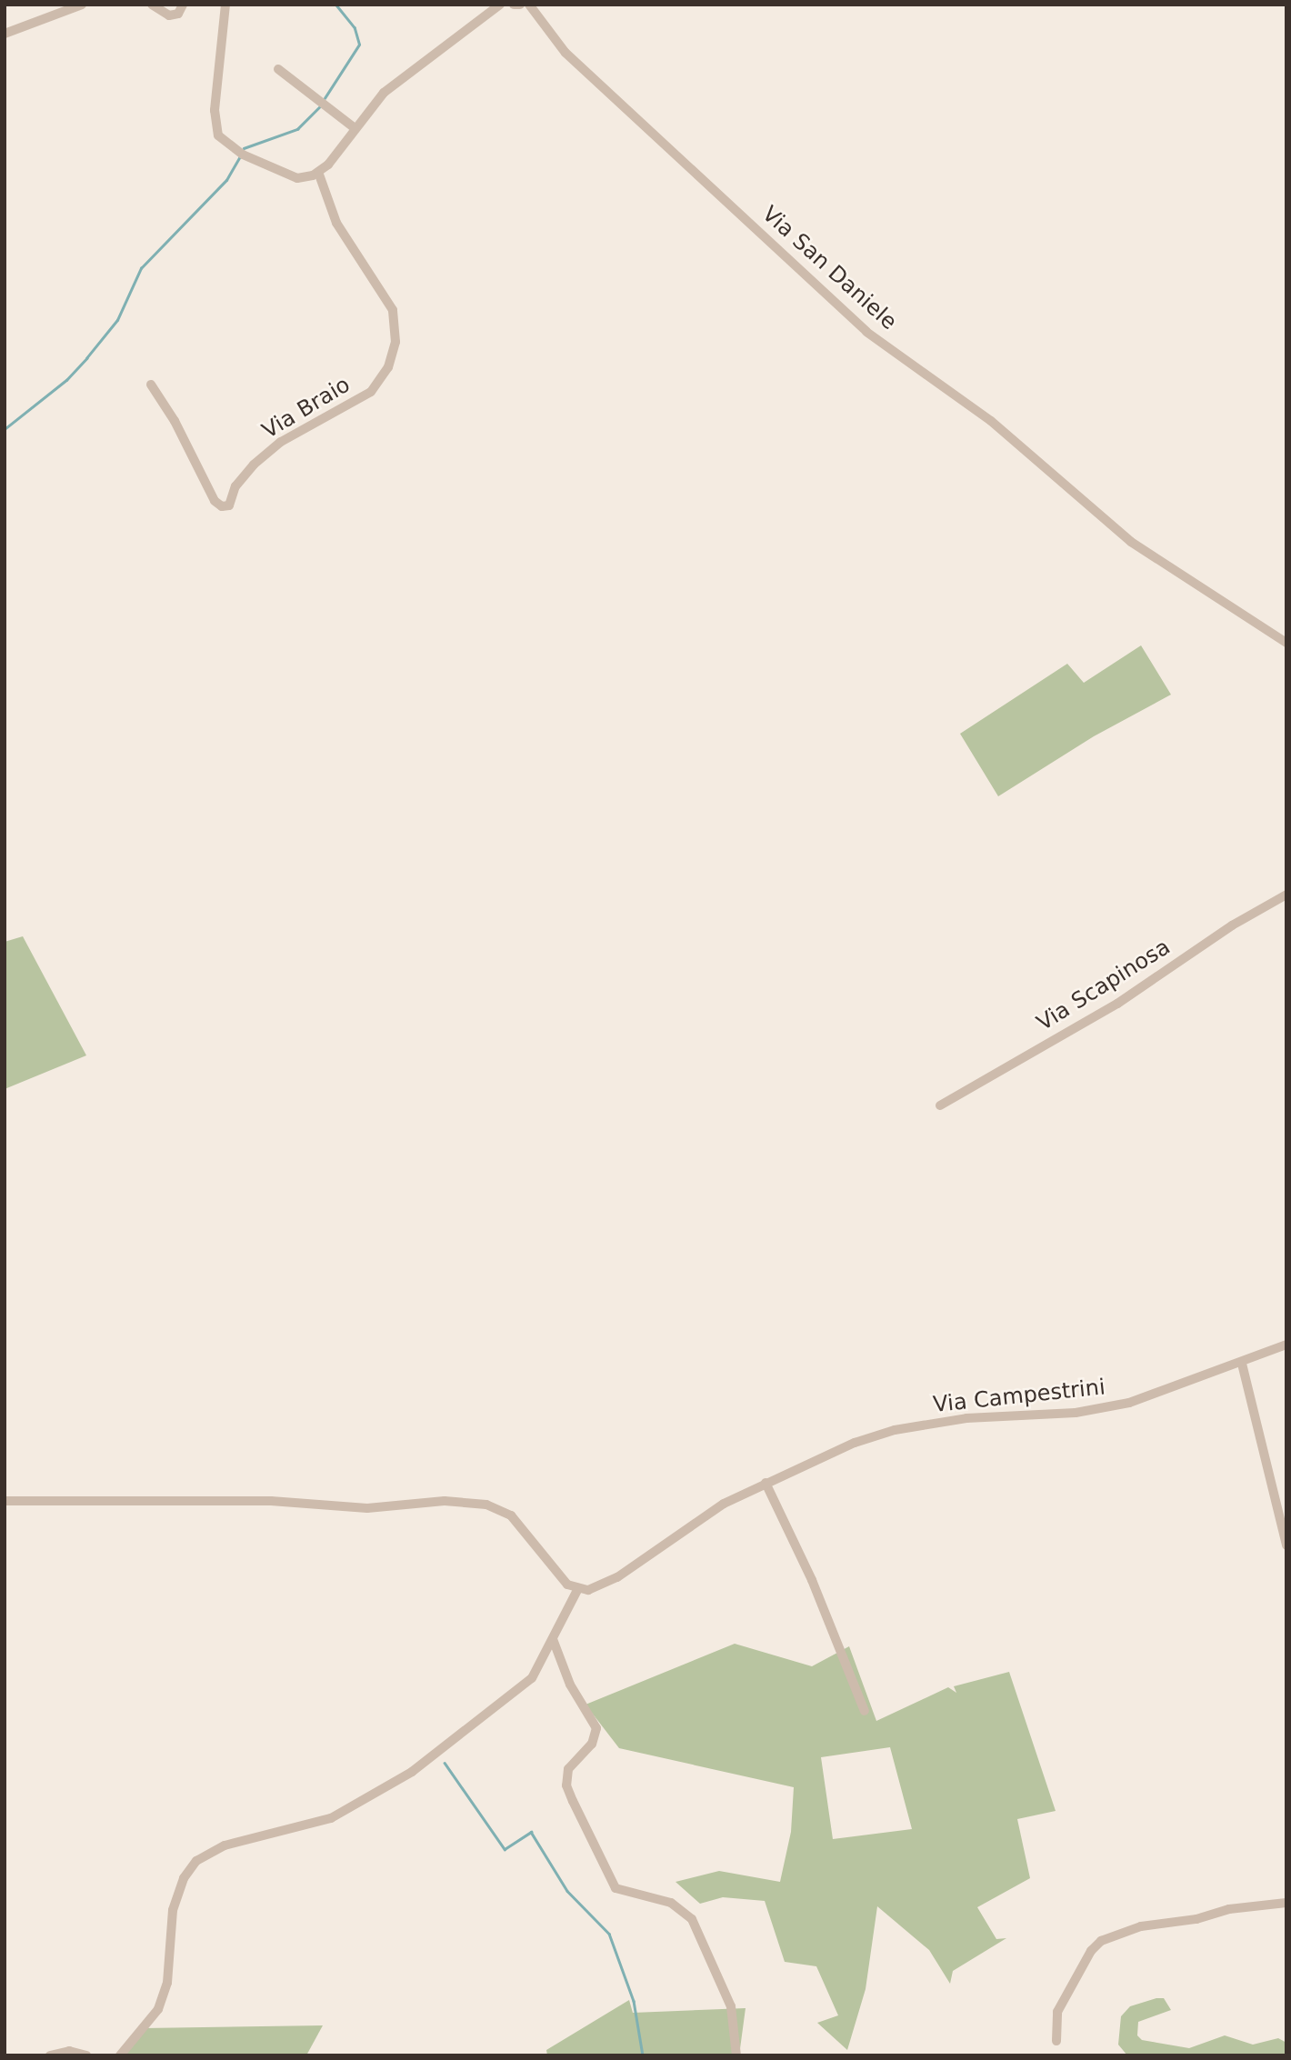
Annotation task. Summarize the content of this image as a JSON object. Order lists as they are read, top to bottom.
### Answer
{
  "streets": {
    "street": [
      "Via San Daniele",
      "Via Braio",
      "Via Scapinosa",
      "Via Campestrini"
    ]
  }
}
